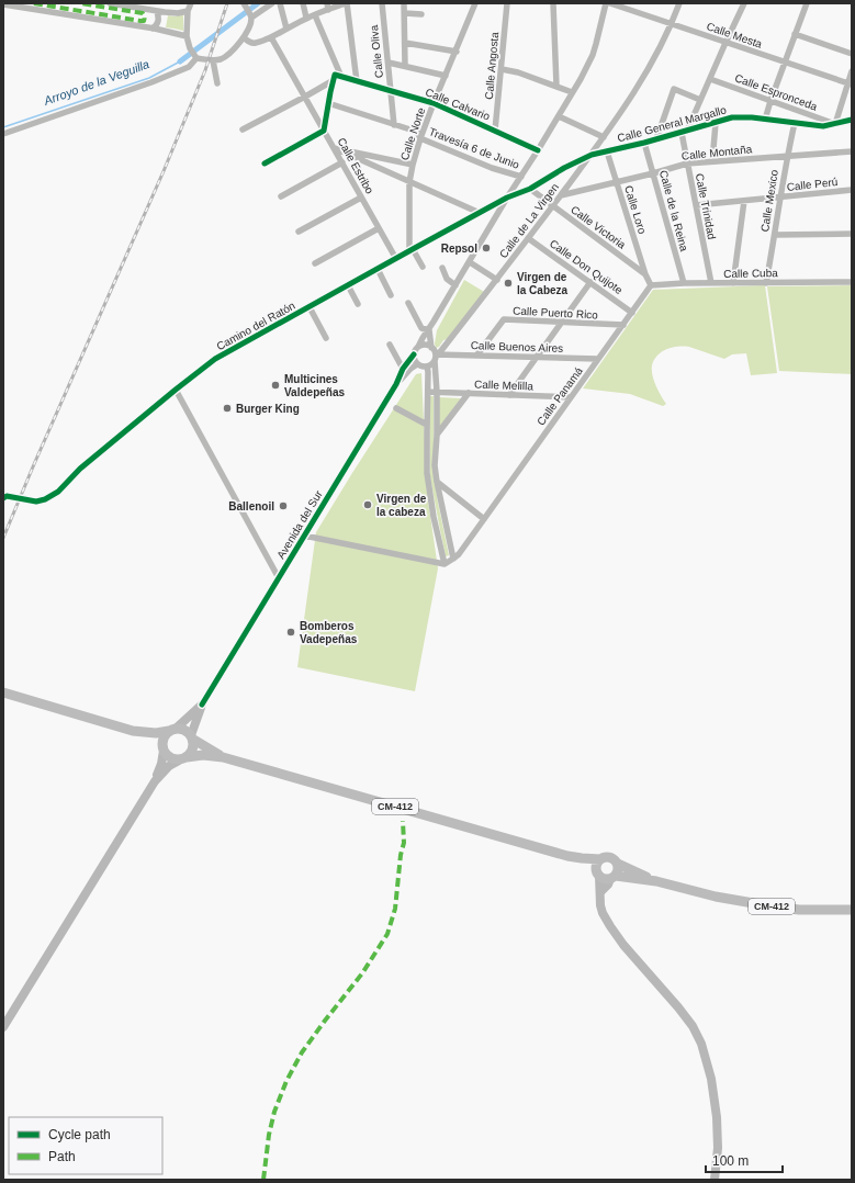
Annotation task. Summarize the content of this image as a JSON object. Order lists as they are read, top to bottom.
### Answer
{
  "streets": {
    "main road": ["Avenida del Sur", "CM-412"],
    "street": [
      "Calle Mesta",
      "Calle Oliva",
      "Calle Angosta",
      "Calle Espronceda",
      "Calle Calvario",
      "Calle General Margallo",
      "Calle Norte",
      "Travesía 6 de Junio",
      "Calle Montaña",
      "Calle Estribo",
      "Calle Perú",
      "Calle Mexico",
      "Calle Trinidad",
      "Calle Loro",
      "Calle de la Reina",
      "Calle de La Virgen",
      "Calle Victoria",
      "Calle Don Quijote",
      "Calle Cuba",
      "Calle Puerto Rico",
      "Camino del Ratón",
      "Calle Buenos Aires",
      "Calle Melilla",
      "Calle Panamá"
    ]
  },
  "crossings": [
    ["Calle Mesta", "Calle de La Virgen"],
    ["Calle Oliva", "Calle Calvario"],
    ["Calle Oliva", "Travesía 6 de Junio"],
    ["Calle Angosta", "Calle Calvario"],
    ["Calle Espronceda", "Calle General Margallo"],
    ["Calle Calvario", "Calle Norte"],
    ["Calle General Margallo", "Calle Mexico"],
    ["Calle General Margallo", "Calle Trinidad"],
    ["Calle General Margallo", "Calle Loro"],
    ["Calle General Margallo", "Calle de la Reina"],
    ["Calle General Margallo", "Calle de La Virgen"],
    ["Calle General Margallo", "Calle Victoria"],
    ["Calle General Margallo", "Camino del Ratón"],
    ["Calle Norte", "Travesía 6 de Junio"],
    ["Calle Norte", "Camino del Ratón"],
    ["Calle Montaña", "Calle Mexico"],
    ["Calle Montaña", "Calle Trinidad"],
    ["Calle Montaña", "Calle Loro"],
    ["Calle Montaña", "Calle de la Reina"],
    ["Calle Montaña", "Calle de La Virgen"],
    ["Calle Estribo", "Camino del Ratón"],
    ["Calle Perú", "Calle Mexico"],
    ["Calle Perú", "Calle Trinidad"],
    ["Calle Mexico", "Calle Cuba"],
    ["Calle Trinidad", "Calle Cuba"],
    ["Calle Loro", "Calle Victoria"],
    ["Calle de la Reina", "Calle Cuba"],
    ["Calle de La Virgen", "Calle Victoria"],
    ["Calle de La Virgen", "Calle Don Quijote"],
    ["Calle de La Virgen", "Calle Buenos Aires"],
    ["Calle de La Virgen", "Avenida del Sur"],
    ["Calle Victoria", "Calle Cuba"],
    ["Calle Victoria", "Calle Panamá"],
    ["Calle Don Quijote", "Calle Panamá"],
    ["Calle Cuba", "Calle Panamá"],
    ["Calle Puerto Rico", "Calle Buenos Aires"],
    ["Calle Puerto Rico", "Calle Panamá"],
    ["Calle Buenos Aires", "Calle Panamá"],
    ["Calle Buenos Aires", "Avenida del Sur"],
    ["Calle Melilla", "Calle Panamá"],
    ["Avenida del Sur", "CM-412"]
  ],
  "water": ["Arroyo de la Veguilla"],
  "places": [
    "Repsol",
    "Virgen de la Cabeza",
    "Multicines Valdepeñas",
    "Burger King",
    "Virgen de la cabeza",
    "Ballenoil",
    "Bomberos Vadepeñas"
  ],
  "legend": ["Cycle path", "Path"],
  "scale_bar": "100 m"
}
